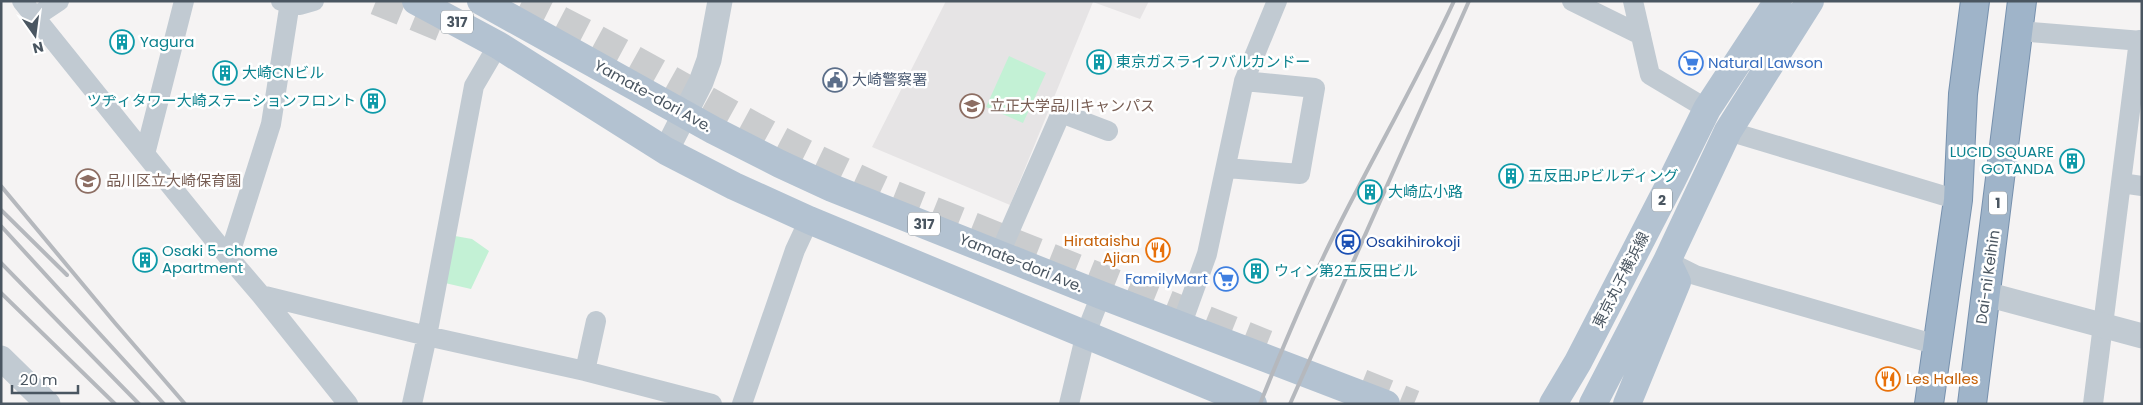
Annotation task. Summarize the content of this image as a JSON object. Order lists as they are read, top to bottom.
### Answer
{
  "streets": {
    "highway": ["1", "Dai-ni Keihin"],
    "main road": [
      "317",
      "Yamate-dori Ave.",
      "2",
      "東京丸子横浜線"
    ]
  },
  "places": {
    "building": [
      "Yagura",
      "東京ガスライフバルカンドー",
      "大崎CNビル",
      "ツヂィタワー大崎ステーションフロント",
      "LUCID SQUARE GOTANDA",
      "五反田JPビルディング",
      "大崎広小路",
      "Osaki 5-chome Apartment",
      "ウィン第2五反田ビル"
    ],
    "supermarket": ["Natural Lawson", "FamilyMart"],
    "public building": ["大崎警察署"],
    "school or university": ["立正大学品川キャンパス", "品川区立大崎保育園"],
    "station": ["Osakihirokoji"],
    "restaurant": ["Hirataishu Ajian", "Les Halles"]
  },
  "scale_bar": "20 m",
  "north": "bottom"
}
